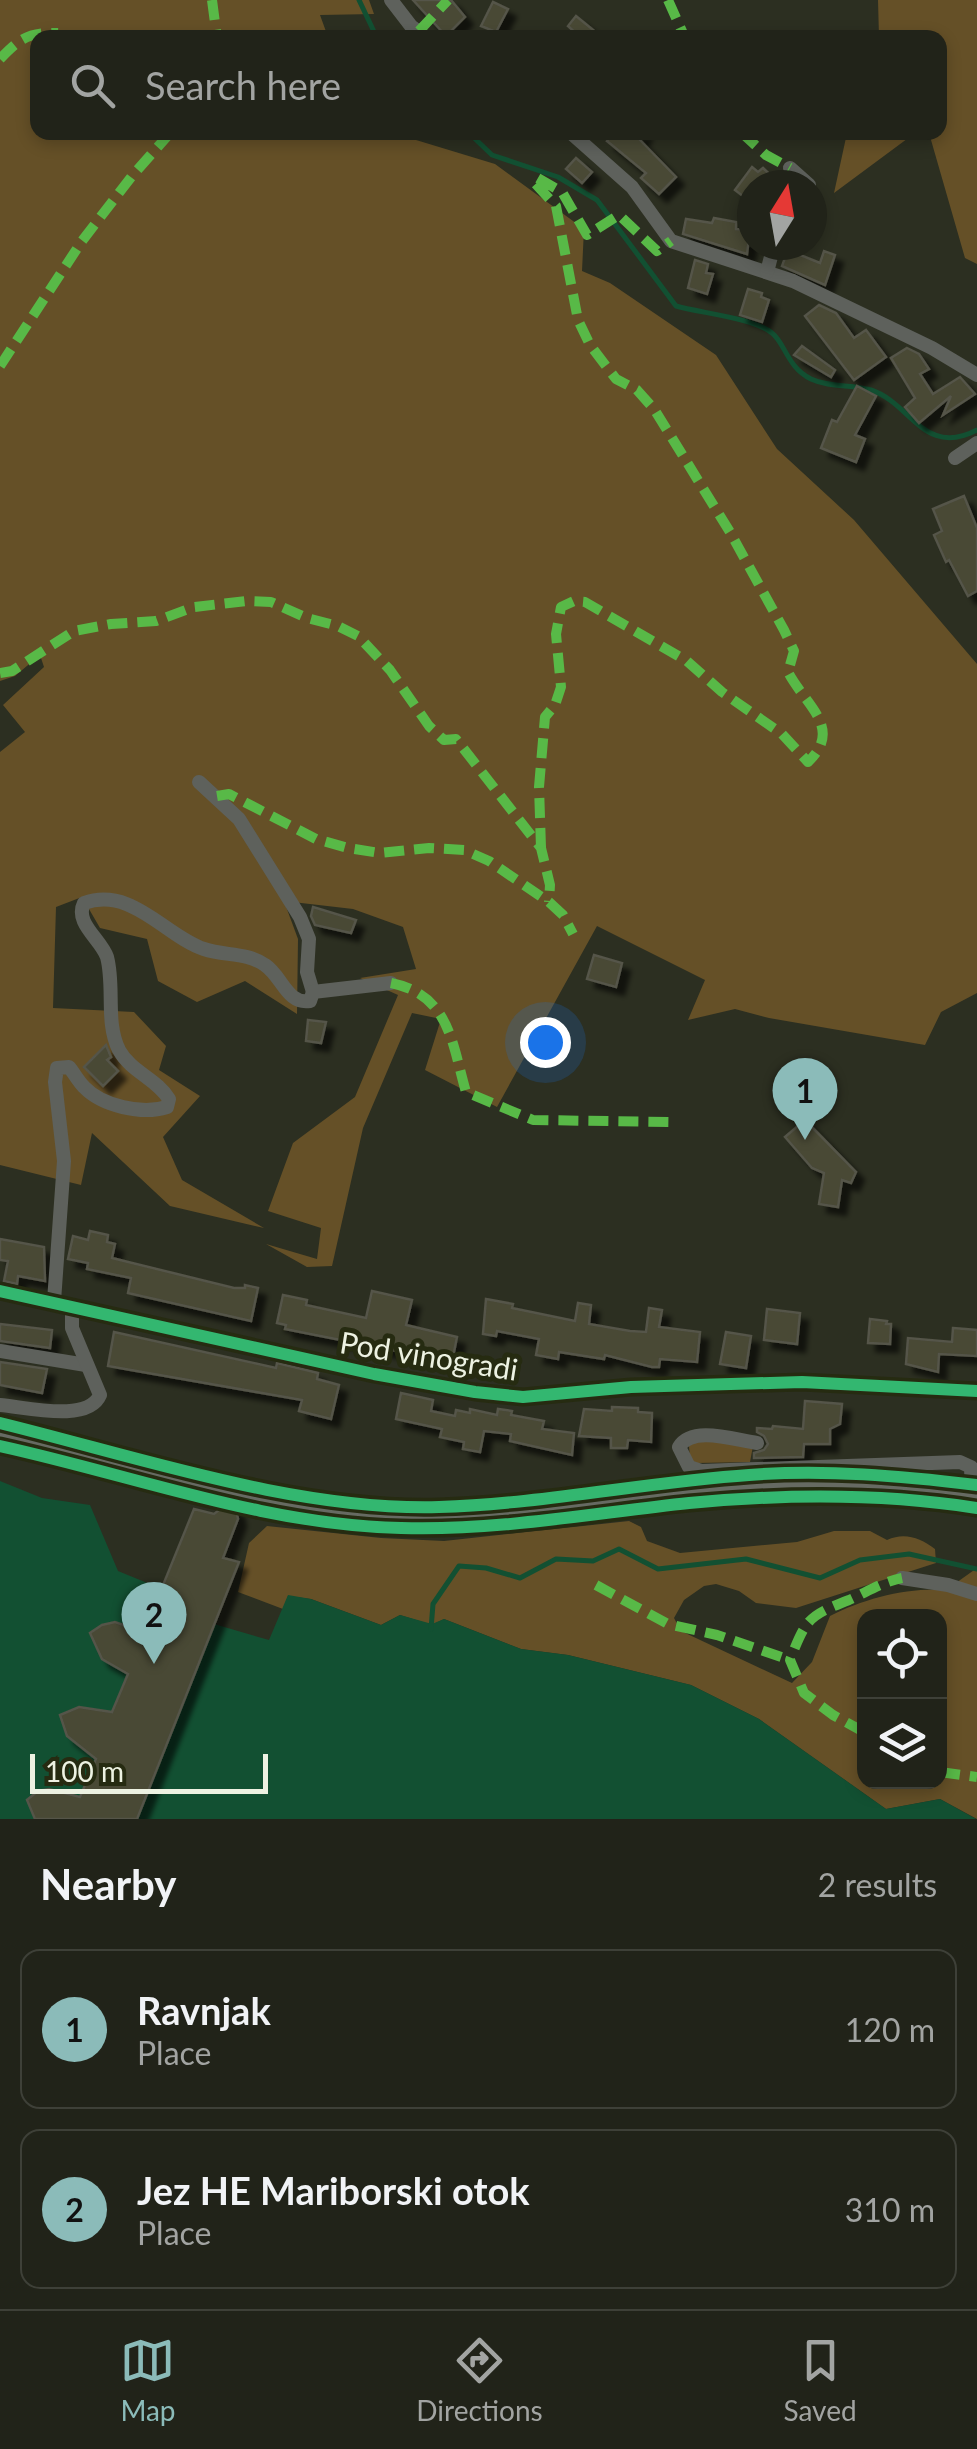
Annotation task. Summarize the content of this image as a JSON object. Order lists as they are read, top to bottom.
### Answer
{
  "streets": {
    "street": ["Pod vinogradi"]
  },
  "scale_bar": "100 m",
  "north": "top",
  "page": {
    "search": "Search here",
    "pins": ["1", "2"],
    "scale": "100 m",
    "heading": ["Nearby", "2 results"],
    "list": [
      {
        "mark": "1",
        "name": "Ravnjak",
        "note": "Place",
        "value": "120 m"
      },
      {
        "mark": "2",
        "name": "Jez HE Mariborski otok",
        "note": "Place",
        "value": "310 m"
      }
    ],
    "nav": ["Map", "Directions", "Saved"]
  }
}
